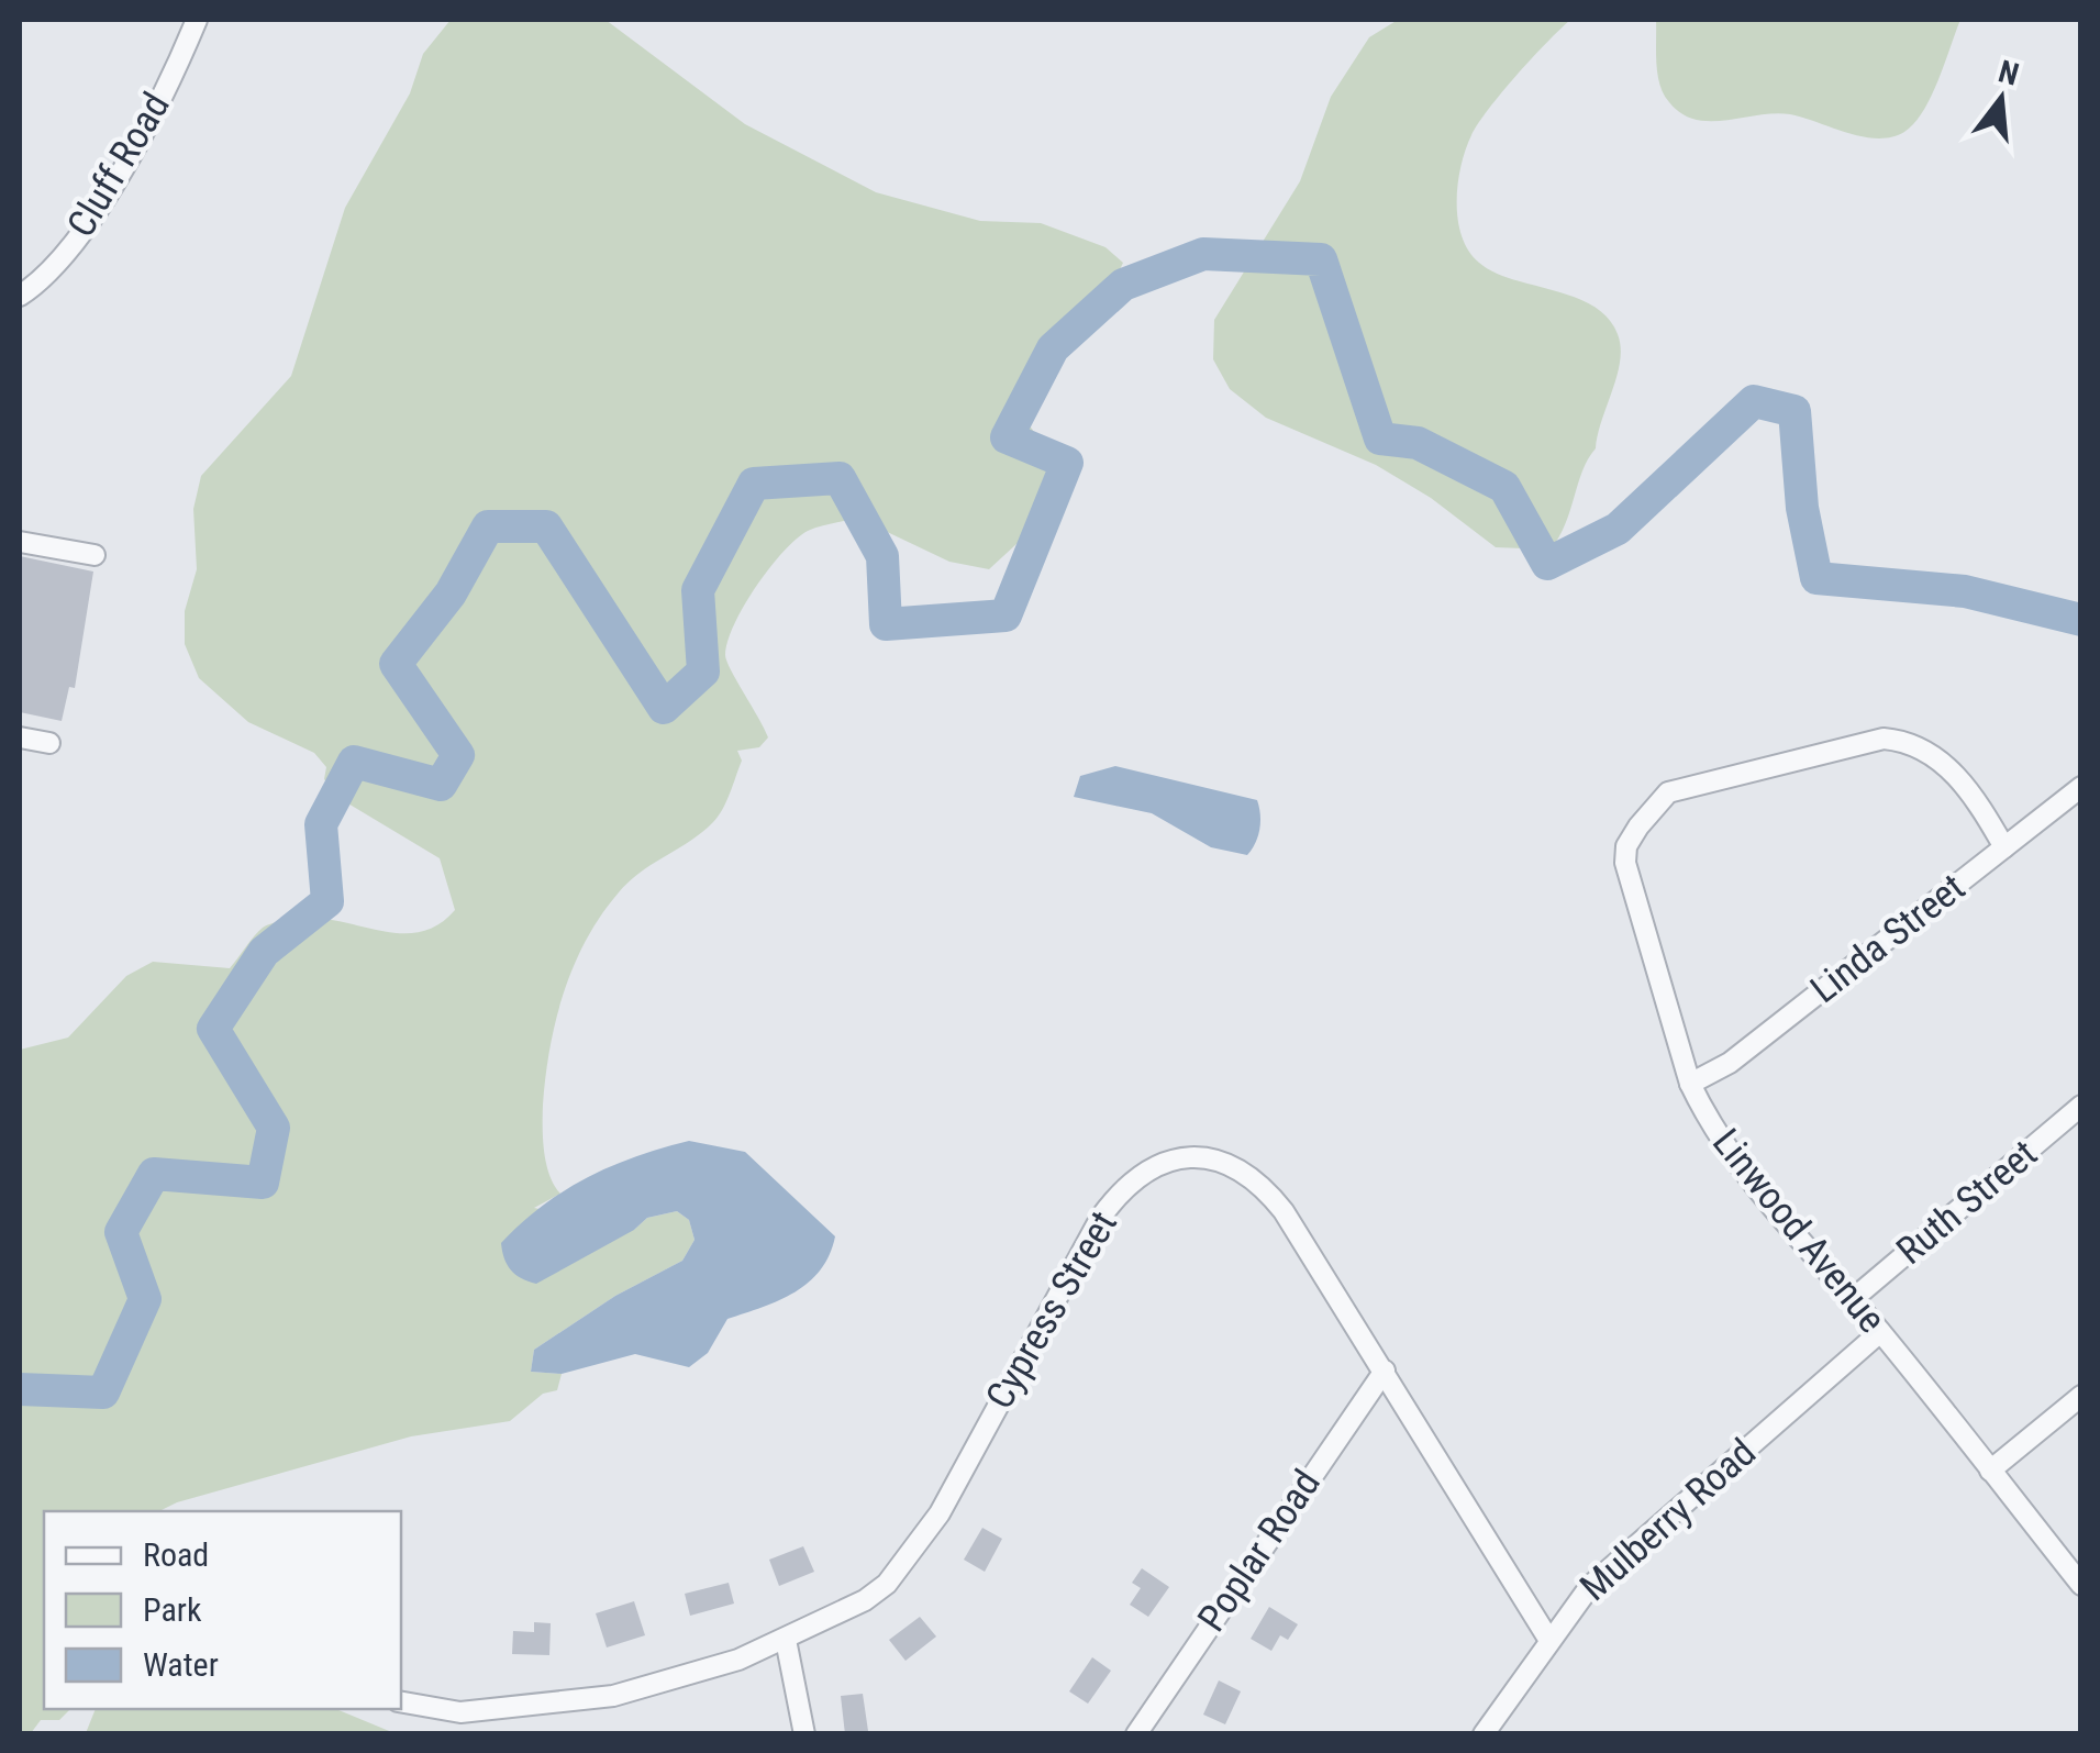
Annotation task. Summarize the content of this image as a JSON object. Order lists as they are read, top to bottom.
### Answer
{
  "streets": {
    "street": [
      "Cluff Road",
      "Linda Street",
      "Ruth Street",
      "Linwood Avenue",
      "Cypress Street",
      "Mulberry Road",
      "Poplar Road"
    ]
  },
  "crossings": [
    ["Linda Street", "Linwood Avenue"],
    ["Ruth Street", "Linwood Avenue"],
    ["Linwood Avenue", "Mulberry Road"],
    ["Cypress Street", "Mulberry Road"],
    ["Cypress Street", "Poplar Road"]
  ],
  "legend": ["Road", "Park", "Water"],
  "north": "top"
}
